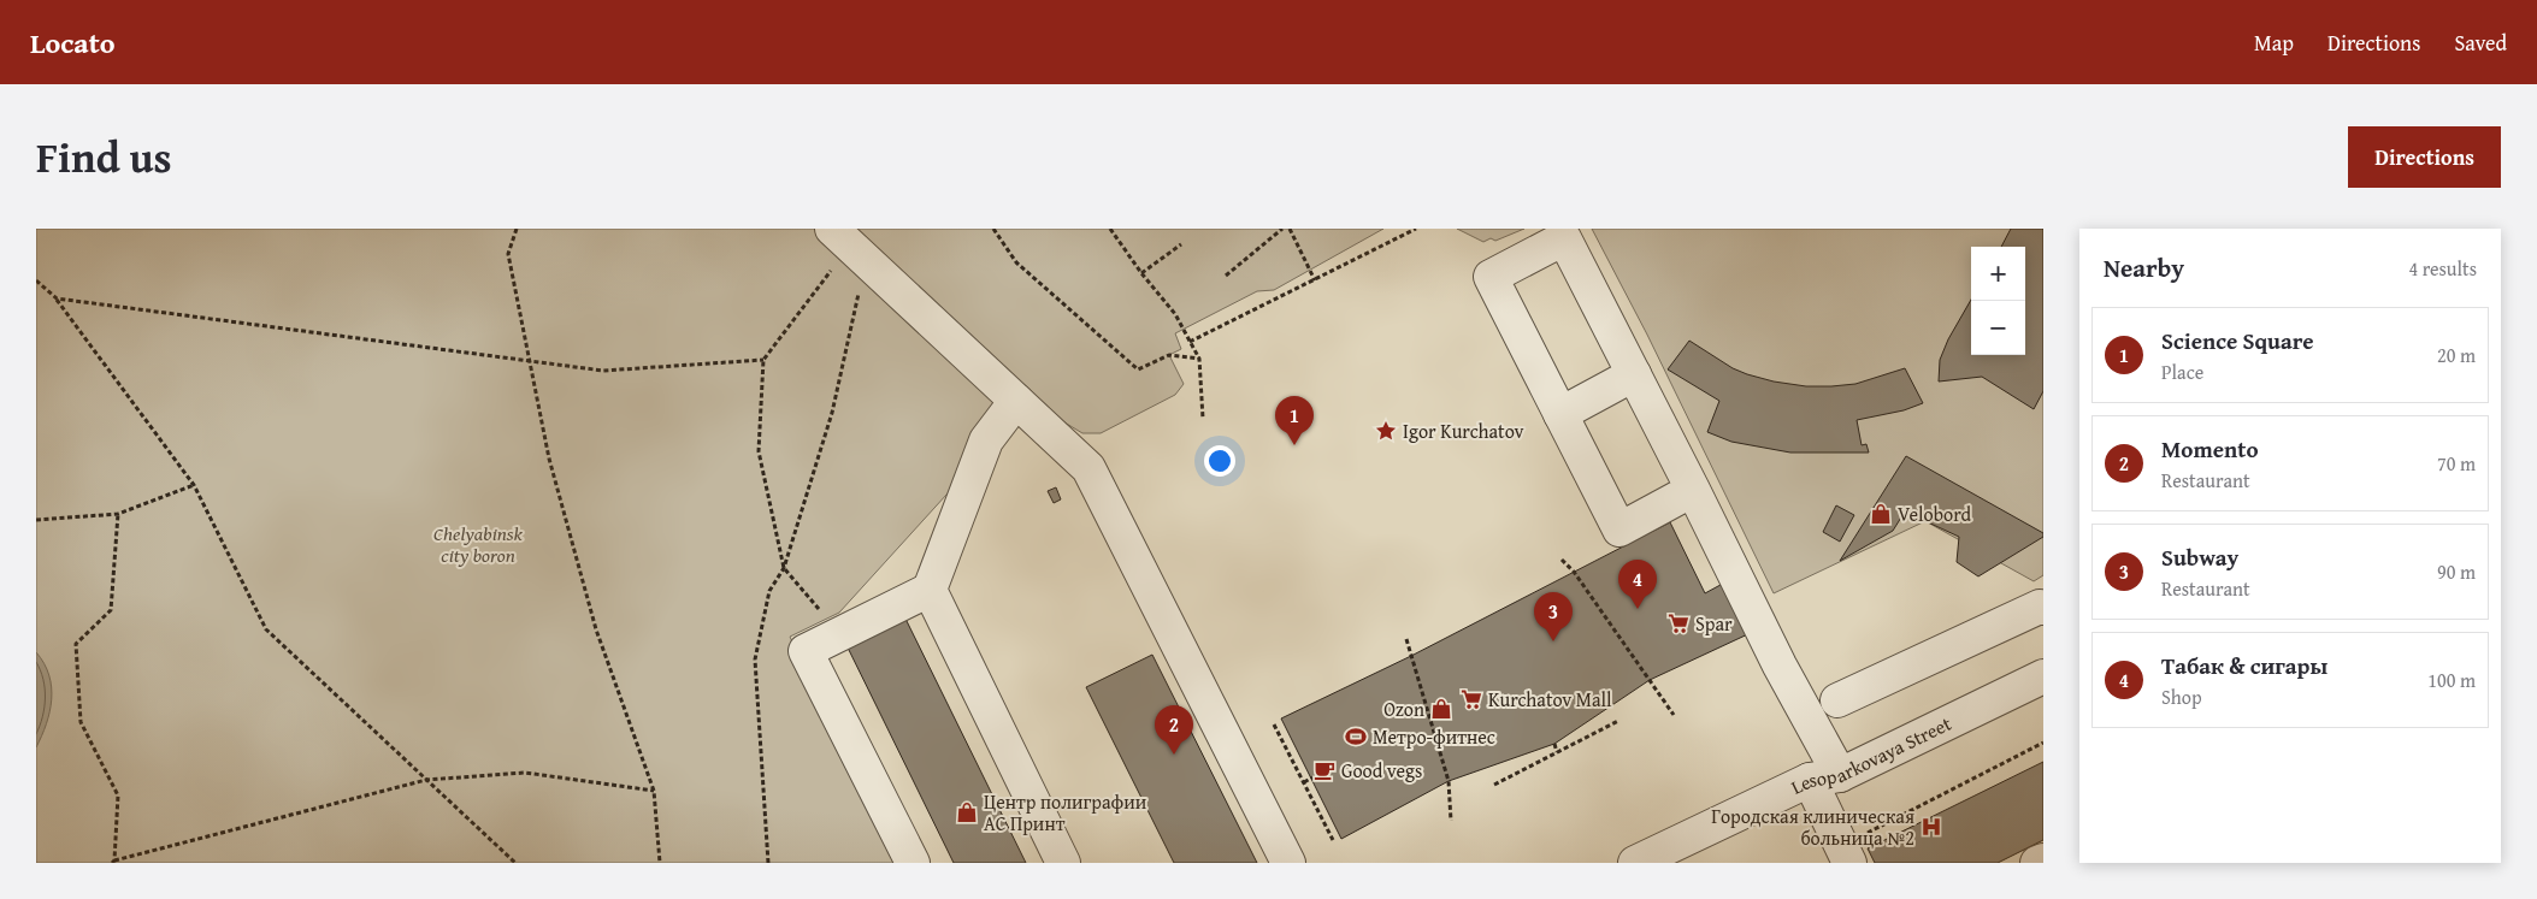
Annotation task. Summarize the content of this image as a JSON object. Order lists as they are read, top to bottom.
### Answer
{
  "streets": {
    "street": ["Lesoparkovaya Street"]
  },
  "parks": ["Chelyabinsk city boron"],
  "places": {
    "place": ["Igor Kurchatov"],
    "shop": ["Velobord", "Ozon", "Центр полиграфии АС Принт"],
    "supermarket": ["Spar", "Kurchatov Mall"],
    "sports": ["Метро-фитнес"],
    "cafe": ["Good vegs"],
    "hospital": ["Городская клиническая больница №2"]
  },
  "page": {
    "header": "Locato",
    "nav": ["Map", "Directions", "Saved"],
    "title": "Find us",
    "buttons": "Directions",
    "heading": ["Nearby", "4 results"],
    "map_buttons": ["+", "−"],
    "list": [
      {
        "mark": "1",
        "name": "Science Square",
        "note": "Place",
        "value": "20 m"
      },
      {
        "mark": "2",
        "name": "Momento",
        "note": "Restaurant",
        "value": "70 m"
      },
      {
        "mark": "3",
        "name": "Subway",
        "note": "Restaurant",
        "value": "90 m"
      },
      {
        "mark": "4",
        "name": "Табак & сигары",
        "note": "Shop",
        "value": "100 m"
      }
    ],
    "pins": [
      "1",
      "4",
      "3",
      "2"
    ]
  }
}
